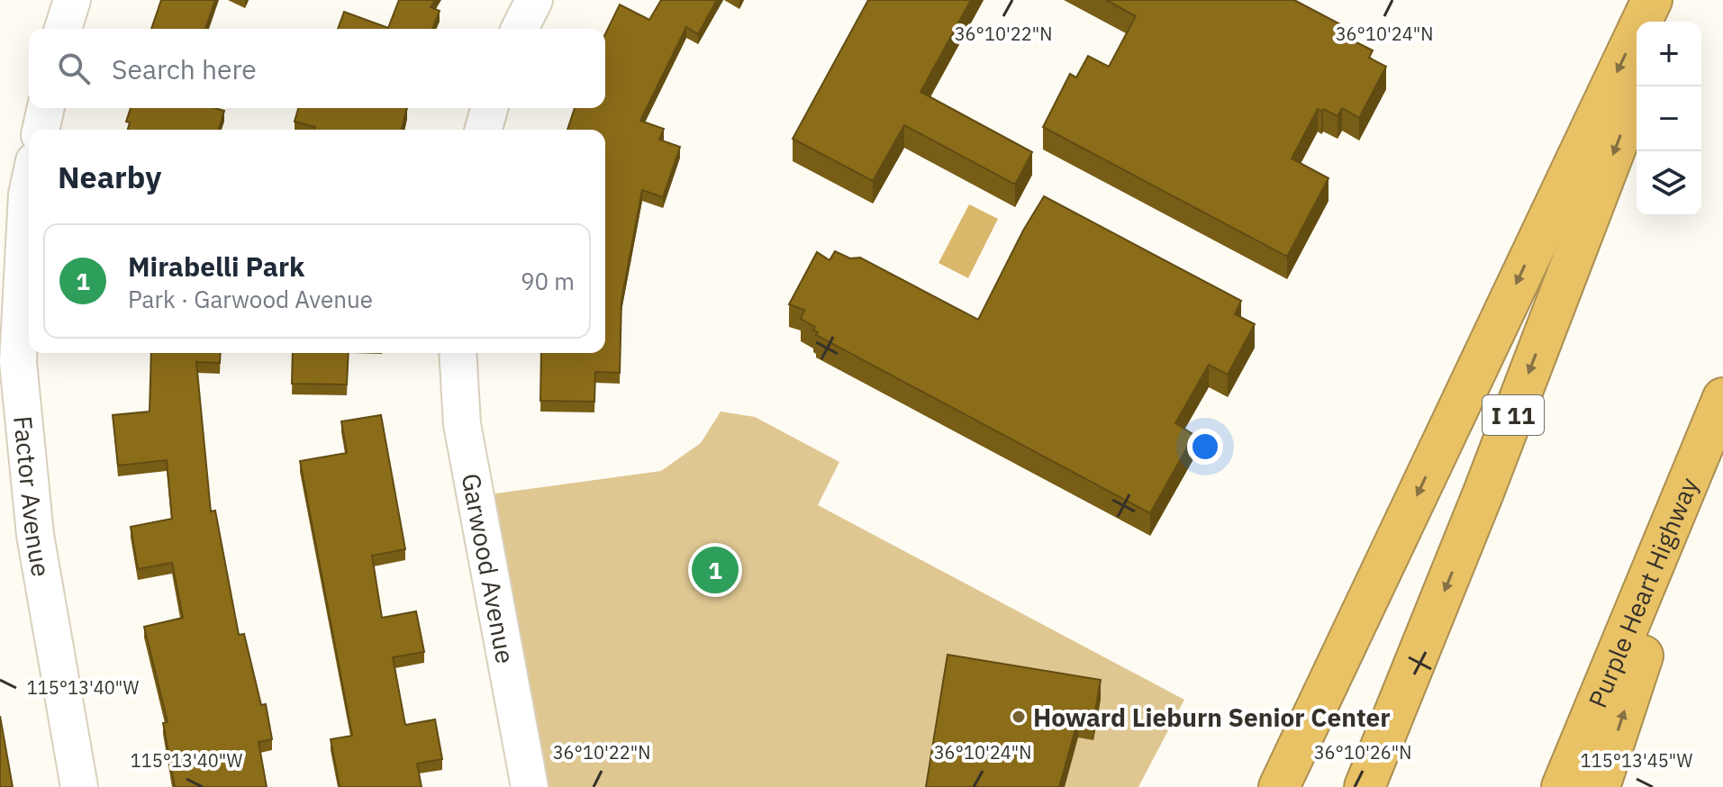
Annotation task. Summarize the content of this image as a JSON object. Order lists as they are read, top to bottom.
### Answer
{
  "streets": {
    "highway": ["I 11", "Purple Heart Highway"],
    "street": ["Factor Avenue", "Garwood Avenue"]
  },
  "places": ["Howard Lieburn Senior Center"],
  "page": {
    "map_buttons": ["+", "−"],
    "search": "Search here",
    "heading": "Nearby",
    "list": [
      {
        "mark": "1",
        "name": "Mirabelli Park",
        "note": "Park · Garwood Avenue",
        "value": "90 m"
      }
    ],
    "pins": "1"
  },
  "coordinates": [
    "36°10'22\"N",
    "36°10'24\"N",
    "115°13'40\"W",
    "36°10'26\"N",
    "115°13'45\"W"
  ]
}
